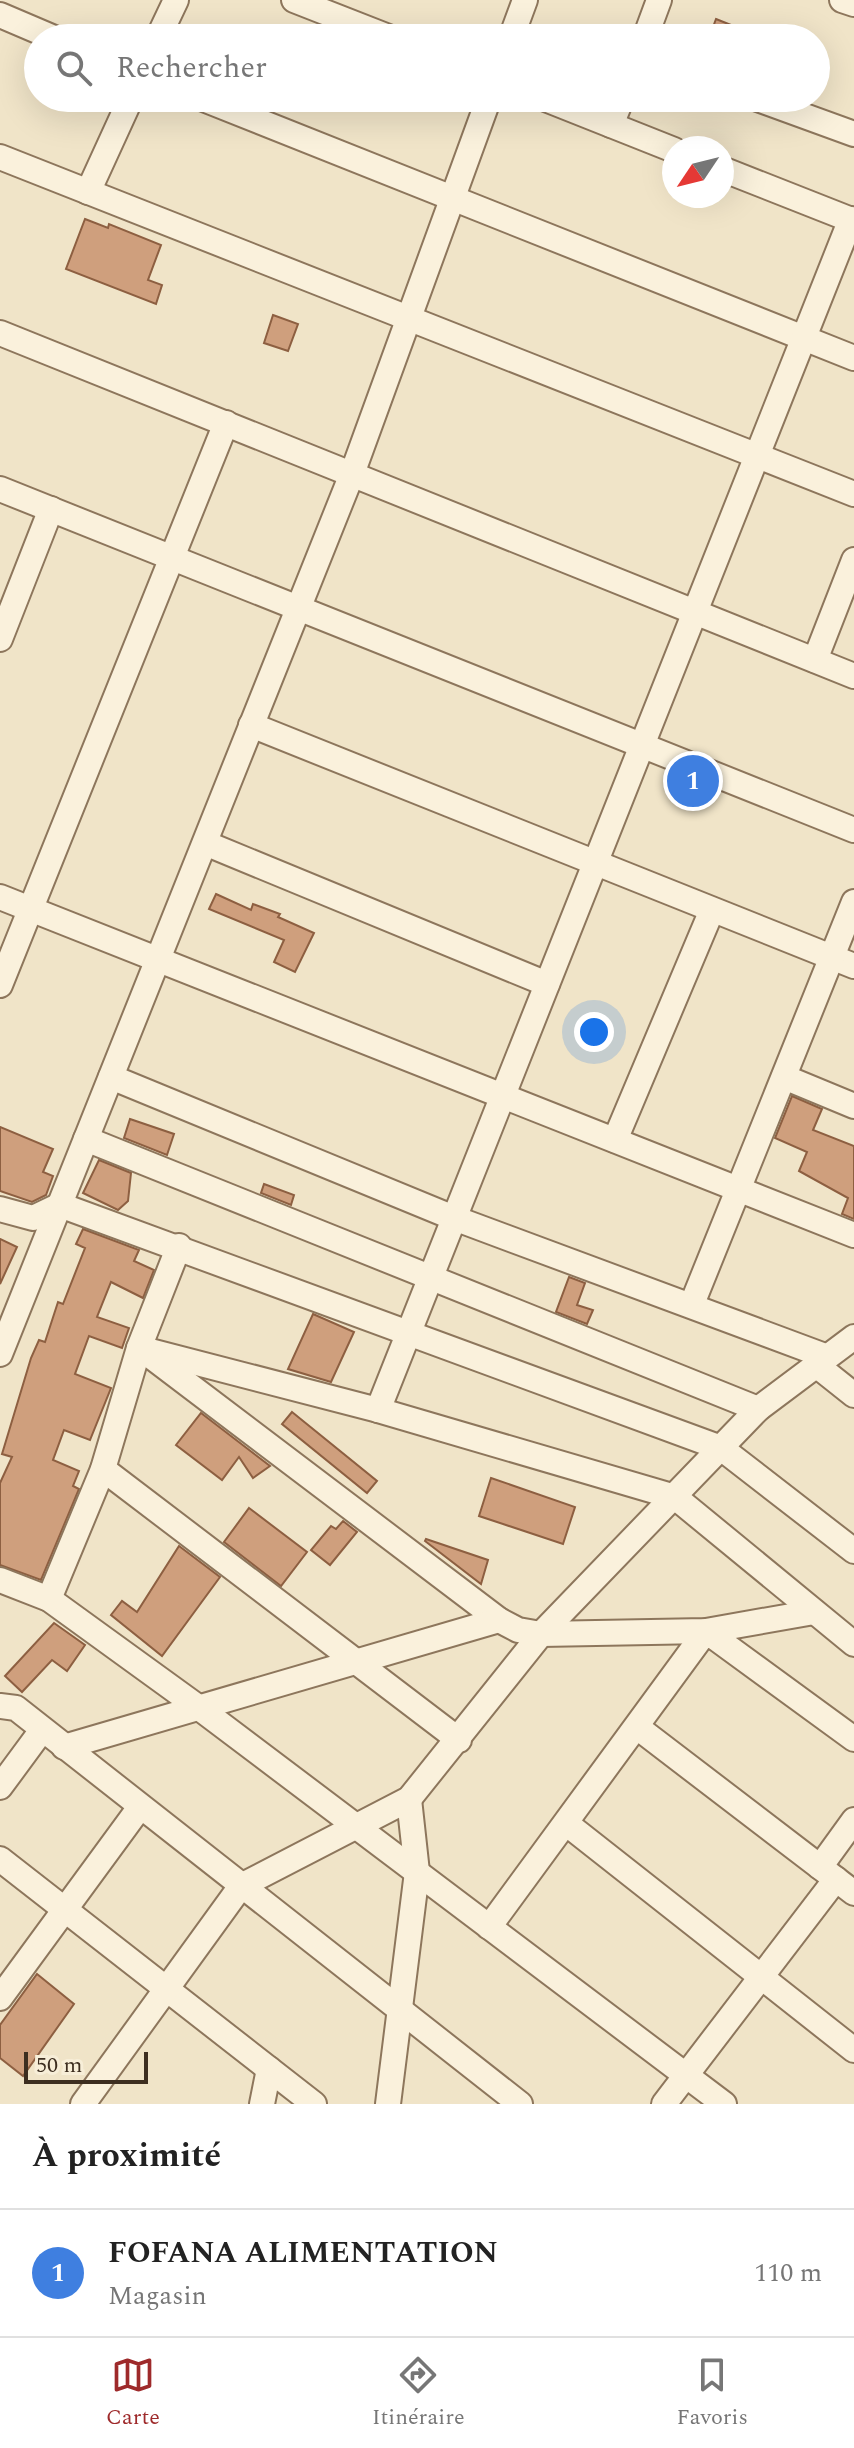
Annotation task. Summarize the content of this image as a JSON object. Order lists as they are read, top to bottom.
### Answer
{
  "scale_bar": "50 m",
  "north": "bottom left",
  "page": {
    "search": "Rechercher",
    "pins": "1",
    "scale": "50 m",
    "heading": "À proximité",
    "list": [
      {
        "mark": "1",
        "name": "FOFANA ALIMENTATION",
        "note": "Magasin",
        "value": "110 m"
      }
    ],
    "nav": ["Carte", "Itinéraire", "Favoris"]
  }
}
